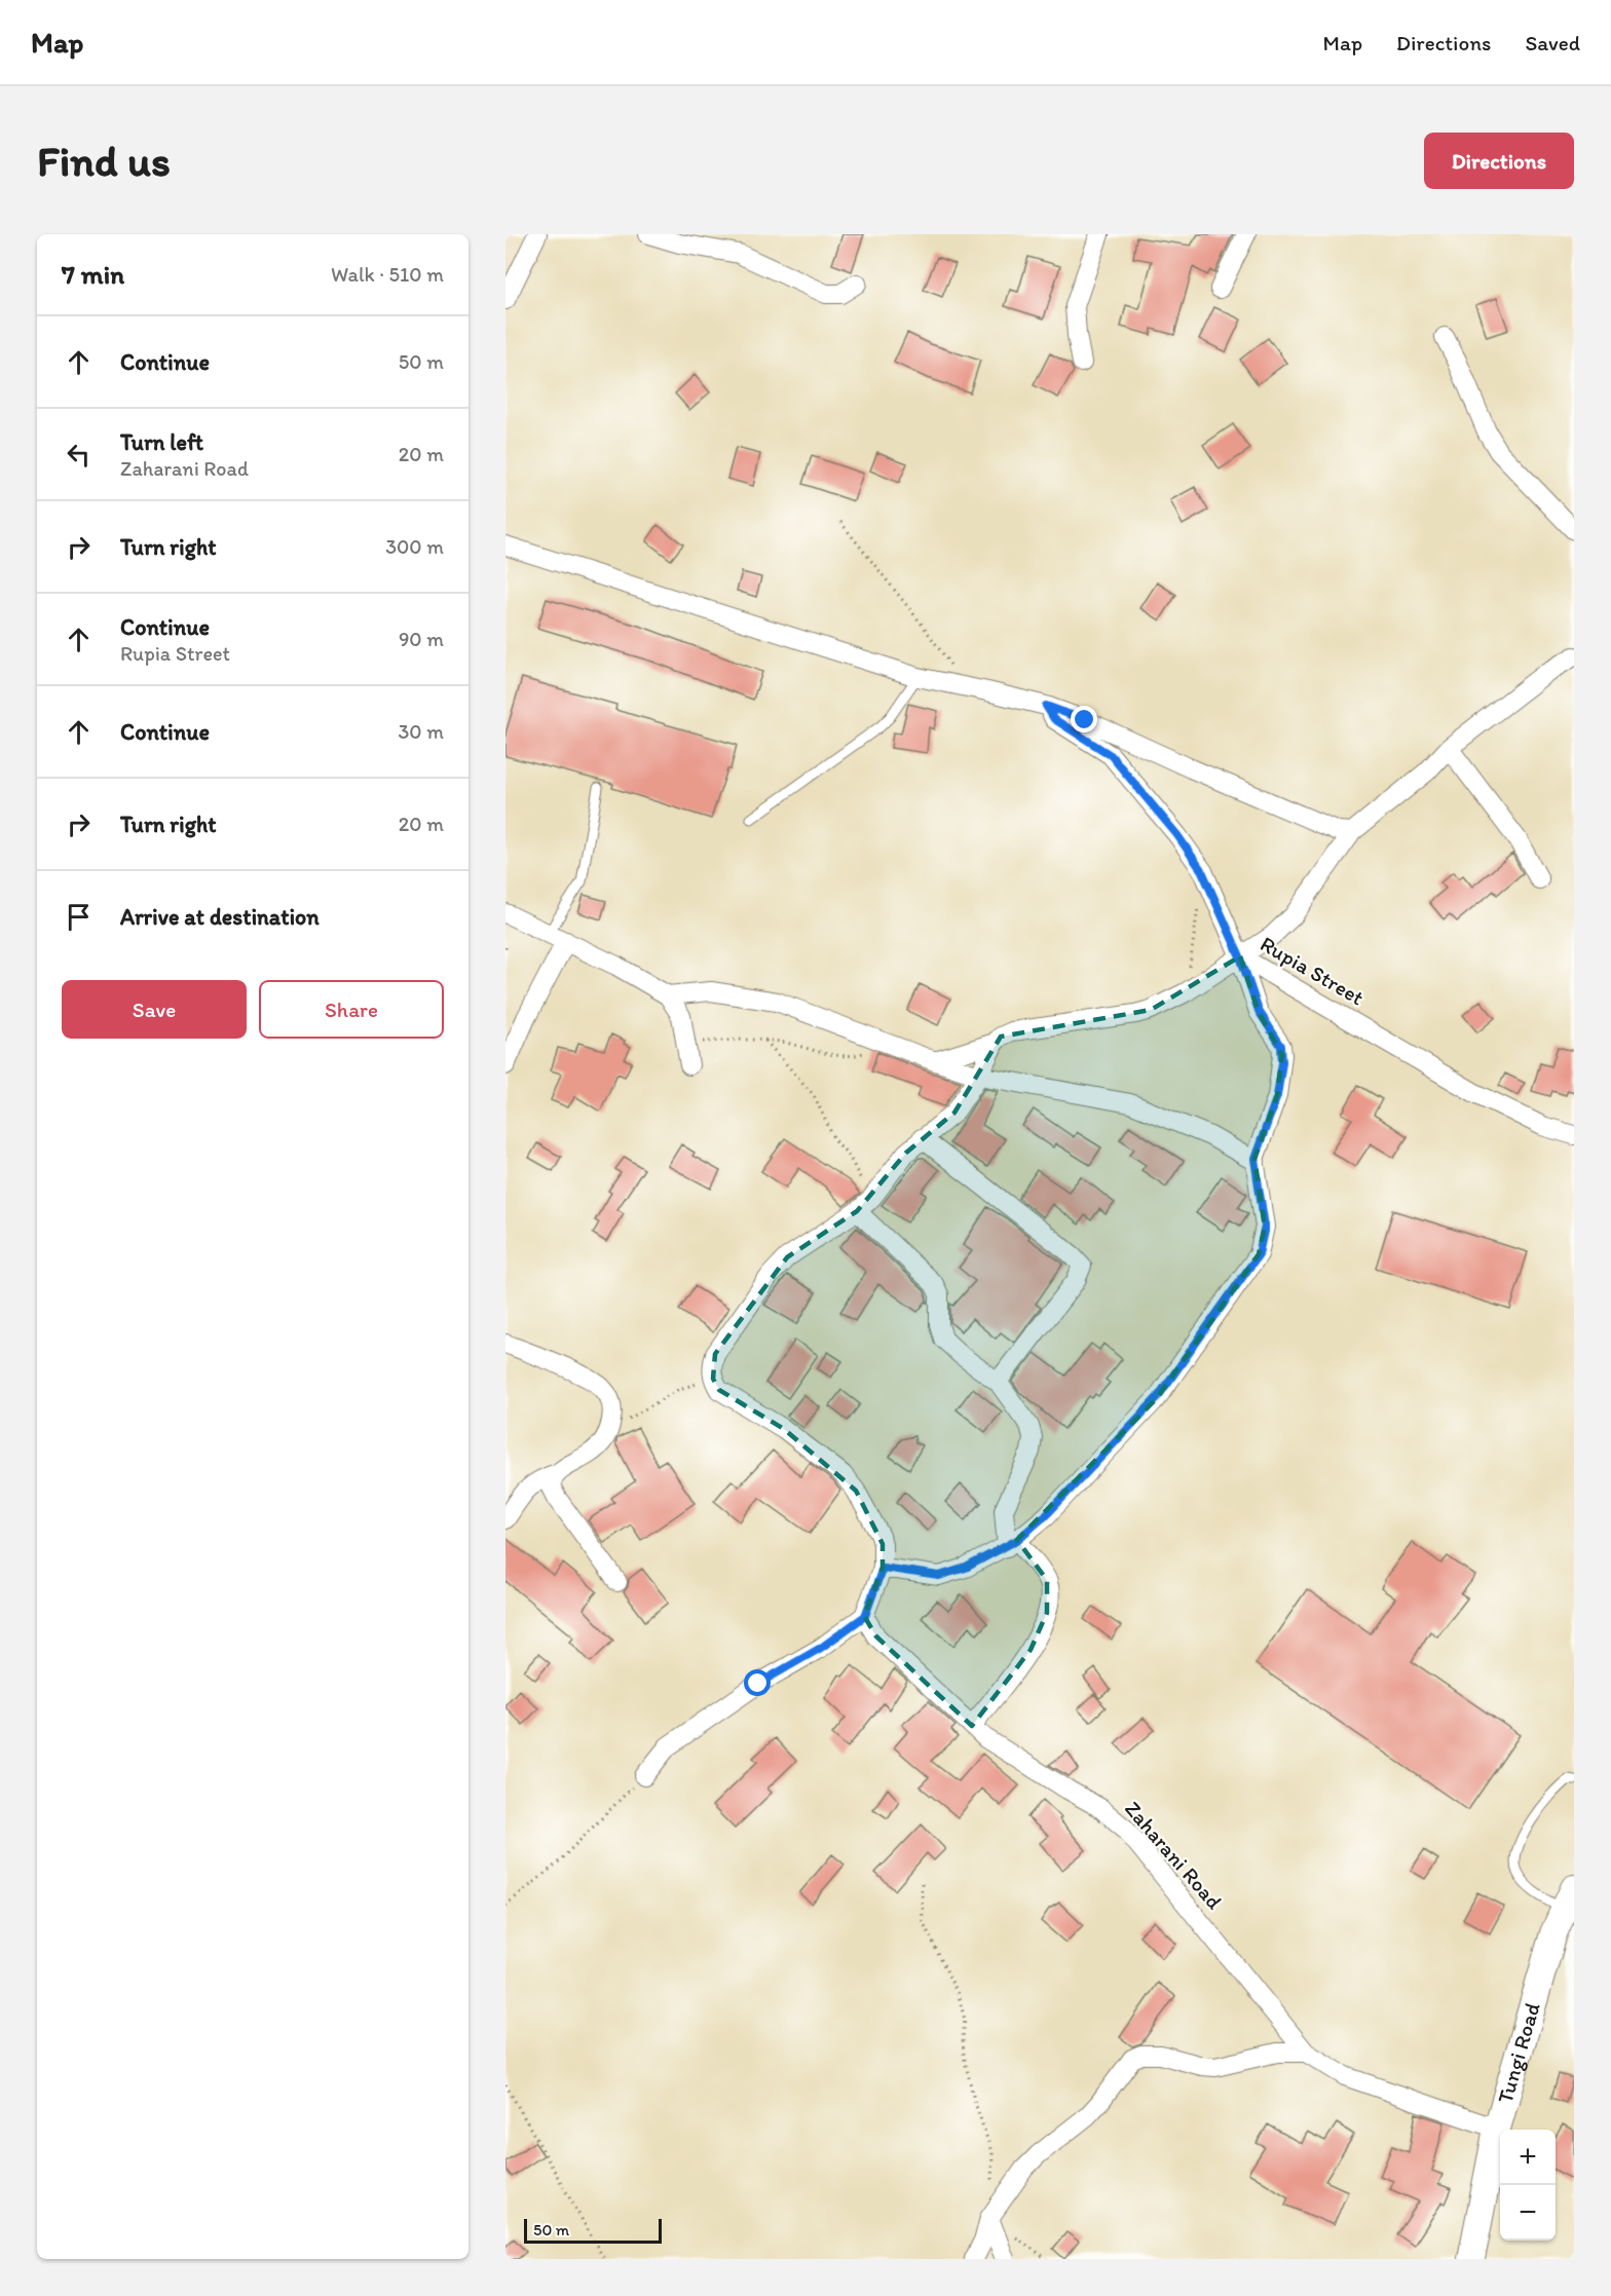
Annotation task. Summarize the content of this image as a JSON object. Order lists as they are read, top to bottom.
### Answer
{
  "streets": {
    "main road": ["Tungi Road"],
    "street": ["Rupia Street", "Zaharani Road"]
  },
  "crossings": [
    ["Zaharani Road", "Tungi Road"]
  ],
  "scale_bar": "50 m",
  "page": {
    "header": "Map",
    "nav": ["Map", "Directions", "Saved"],
    "buttons": [
      "Directions",
      ["Save", "Share"]
    ],
    "title": "Find us",
    "heading": ["7 min", "Walk · 510 m"],
    "list": [
      ["Continue", "50 m"],
      ["Turn left", "Zaharani Road", "20 m"],
      ["Turn right", "300 m"],
      ["Continue", "Rupia Street", "90 m"],
      ["Continue", "30 m"],
      ["Turn right", "20 m"],
      "Arrive at destination"
    ],
    "map_buttons": ["+", "−"],
    "scale": "50 m"
  }
}
